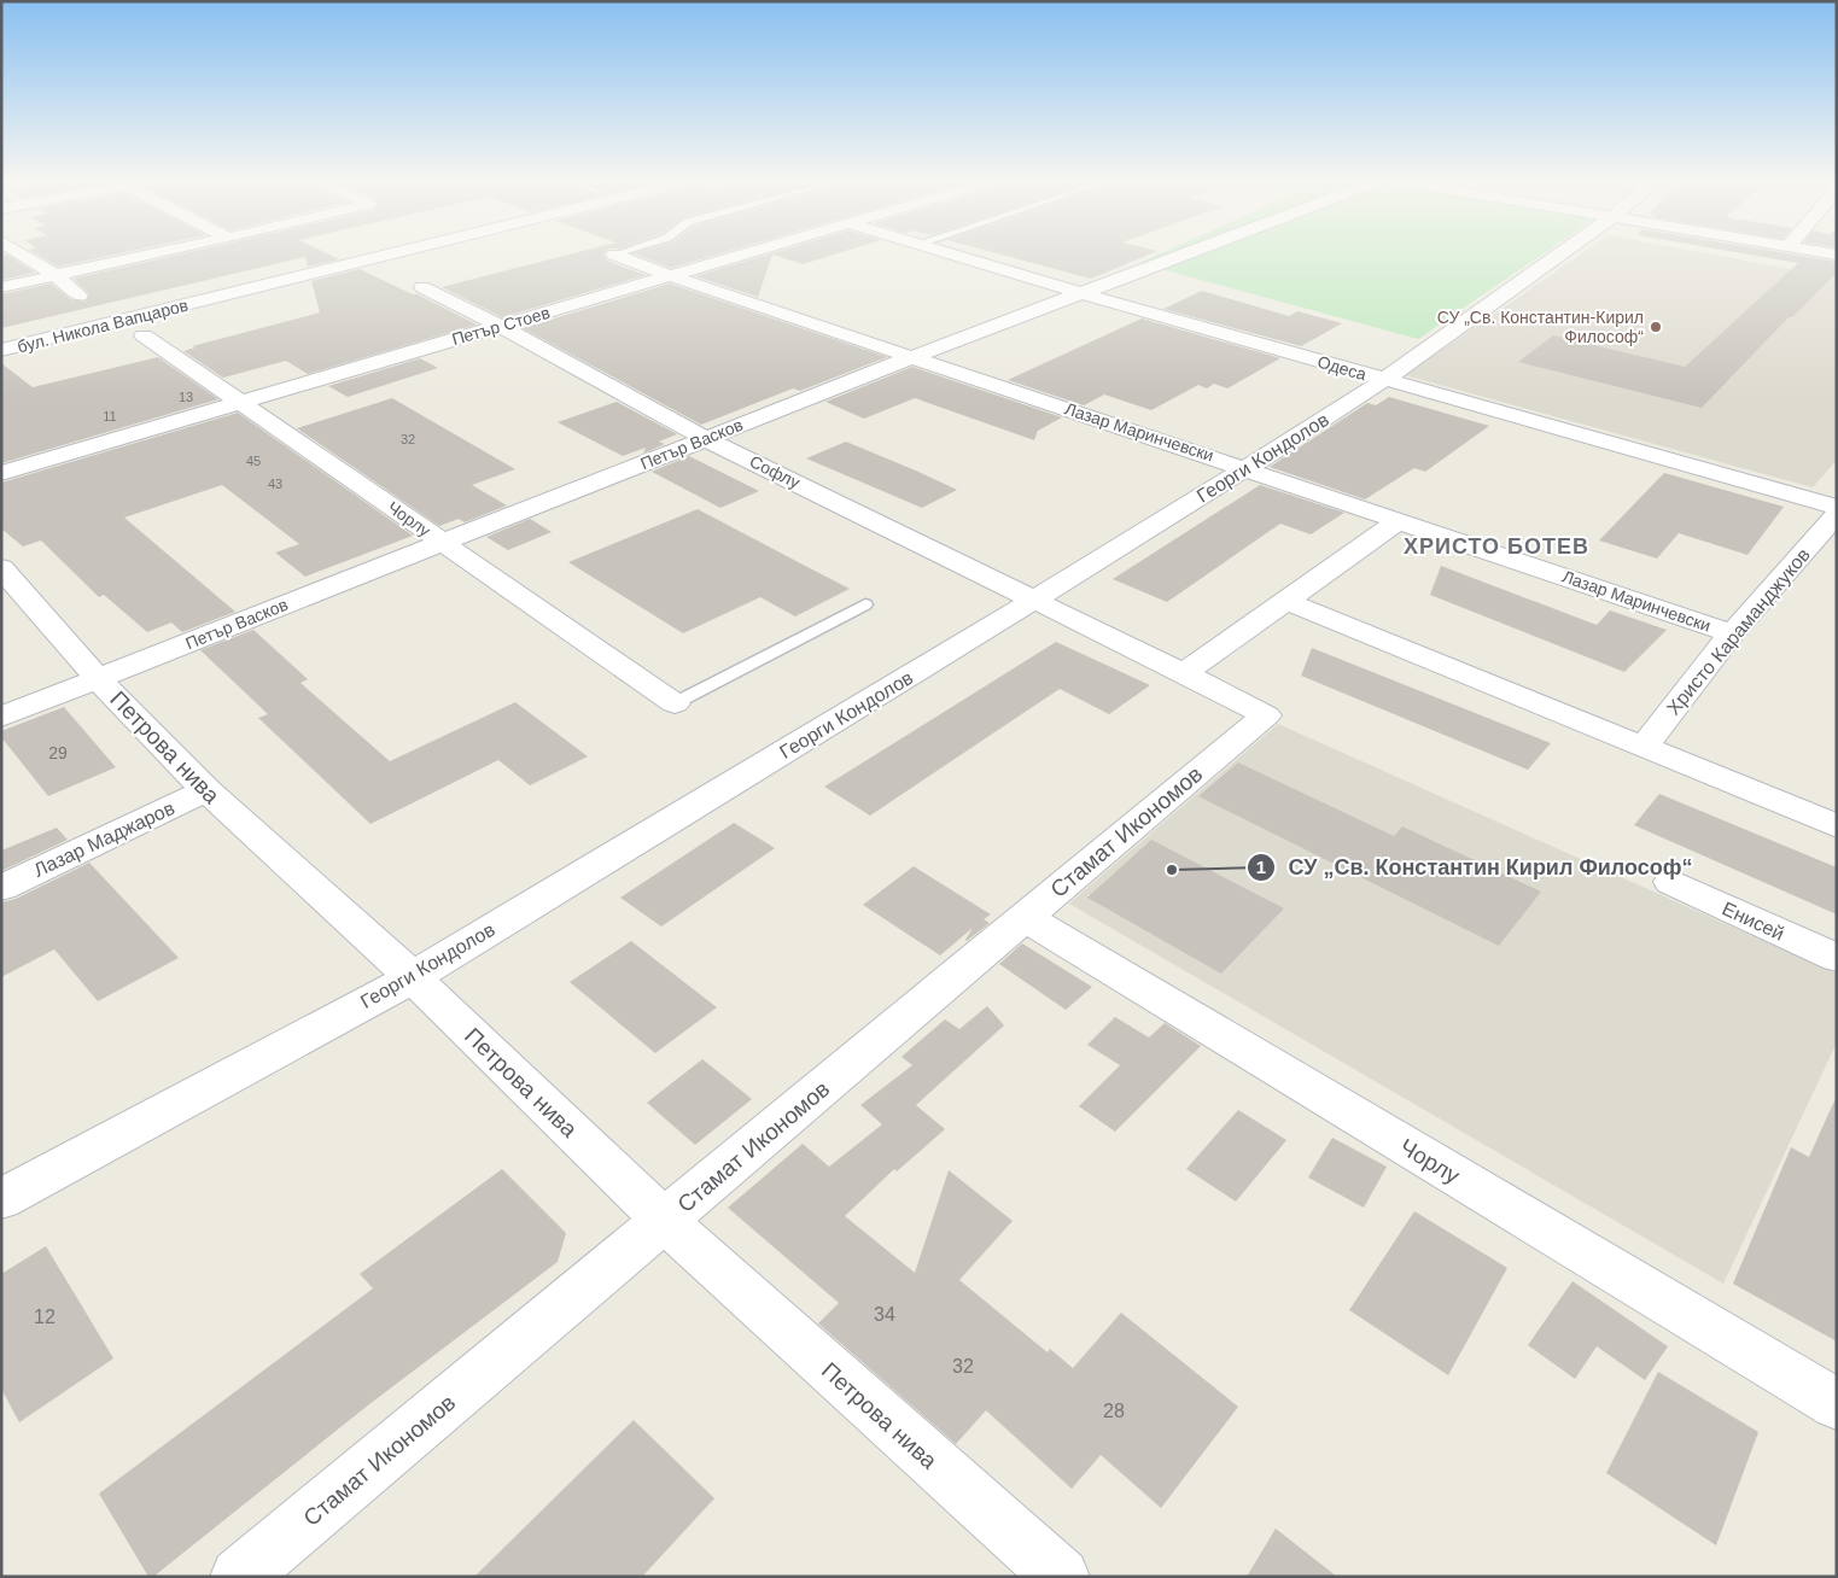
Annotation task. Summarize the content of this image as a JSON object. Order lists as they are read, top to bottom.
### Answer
{
  "streets": {
    "street": [
      "бул. Никола Вапцаров",
      "Петър Стоев",
      "Одеса",
      "Лазар Маринчевски",
      "Петър Васков",
      "Георги Кондолов",
      "Софлу",
      "Чорлу",
      "Христо Караманджуков",
      "Петрова нива",
      "Стамат Икономов",
      "Лазар Маджаров",
      "Енисей"
    ]
  },
  "crossings": [
    ["Петър Стоев", "Лазар Маринчевски"],
    ["Петър Стоев", "Софлу"],
    ["Петър Стоев", "Чорлу"],
    ["Одеса", "Петър Васков"],
    ["Одеса", "Георги Кондолов"],
    ["Лазар Маринчевски", "Петър Васков"],
    ["Лазар Маринчевски", "Георги Кондолов"],
    ["Лазар Маринчевски", "Христо Караманджуков"],
    ["Петър Васков", "Софлу"],
    ["Петър Васков", "Чорлу"],
    ["Петър Васков", "Петрова нива"],
    ["Георги Кондолов", "Софлу"],
    ["Георги Кондолов", "Петрова нива"],
    ["Софлу", "Стамат Икономов"],
    ["Чорлу", "Стамат Икономов"],
    ["Петрова нива", "Стамат Икономов"],
    ["Петрова нива", "Лазар Маджаров"]
  ],
  "districts": ["ХРИСТО БОТЕВ"],
  "places": ["СУ „Св. Константин-Кирил Философ“", "СУ „Св. Константин Кирил Философ“"],
  "house_numbers": [
    "13",
    "11",
    "32",
    "45",
    "43",
    "29",
    "34",
    "12",
    "32",
    "28"
  ]
}
